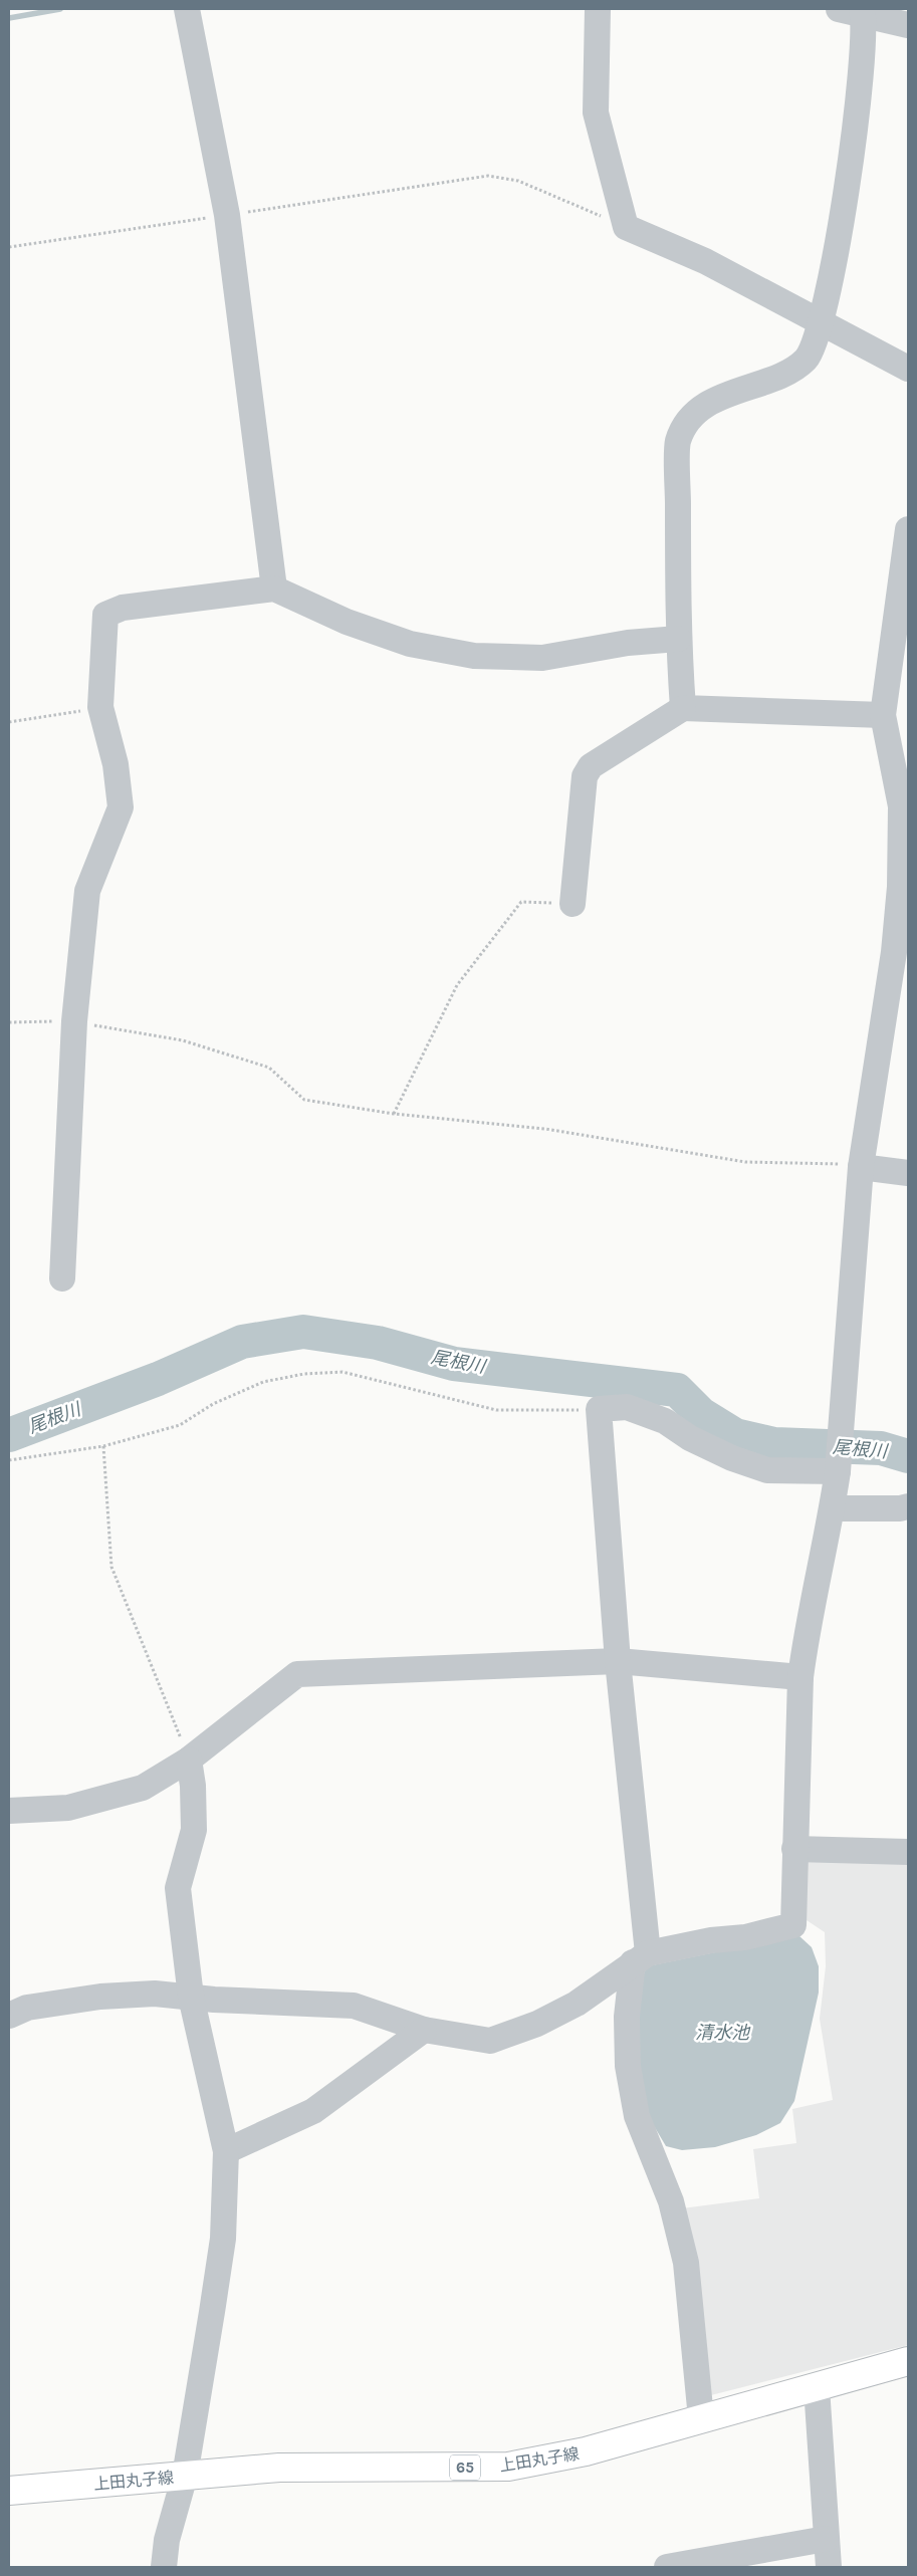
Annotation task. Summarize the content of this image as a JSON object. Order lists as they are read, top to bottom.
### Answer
{
  "streets": {
    "main road": ["上田丸子線", "65"]
  },
  "water": ["尾根川", "清水池"]
}
